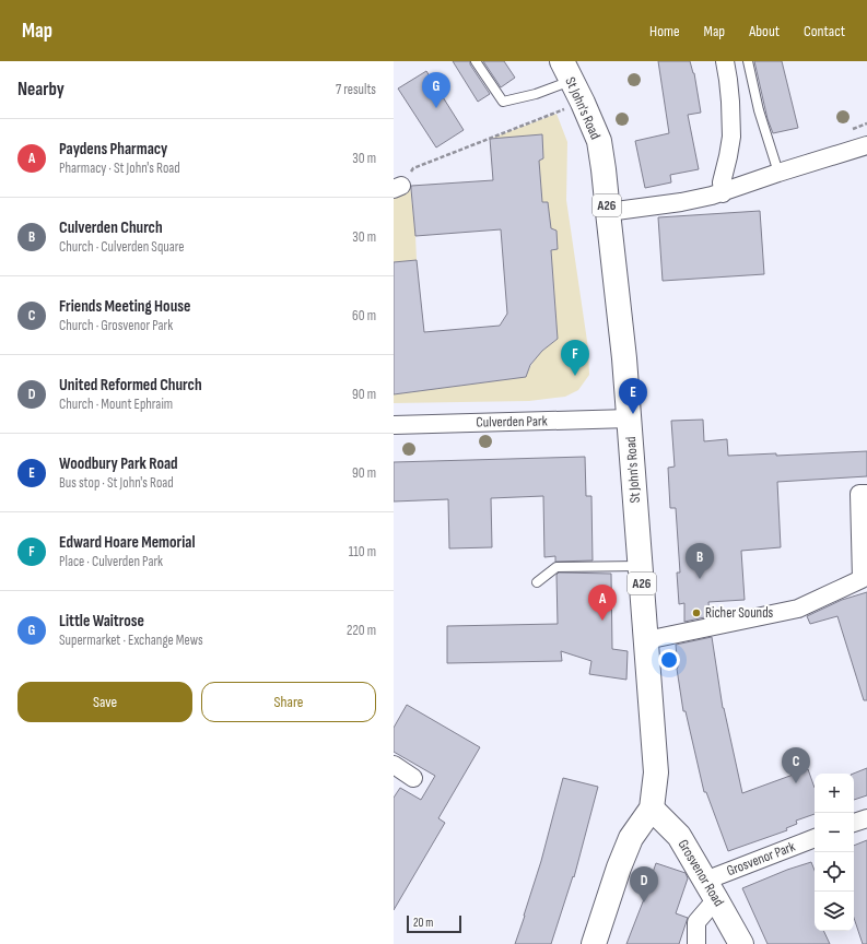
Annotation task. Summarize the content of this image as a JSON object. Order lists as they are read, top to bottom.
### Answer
{
  "streets": {
    "main road": ["St John's Road", "A26", "Grosvenor Road"],
    "street": ["Culverden Park", "Grosvenor Park"]
  },
  "crossings": [
    ["St John's Road", "A26"],
    ["St John's Road", "Culverden Park"],
    ["St John's Road", "Grosvenor Road"],
    ["A26", "Grosvenor Road"],
    ["Grosvenor Park", "Grosvenor Road"]
  ],
  "places": ["Richer Sounds"],
  "scale_bar": "20 m",
  "page": {
    "header": "Map",
    "nav": [
      "Home",
      "Map",
      "About",
      "Contact"
    ],
    "heading": ["Nearby", "7 results"],
    "pins": [
      "G",
      "F",
      "E",
      "B",
      "A",
      "C",
      "D"
    ],
    "list": [
      {
        "mark": "A",
        "name": "Paydens Pharmacy",
        "note": "Pharmacy · St John's Road",
        "value": "30 m"
      },
      {
        "mark": "B",
        "name": "Culverden Church",
        "note": "Church · Culverden Square",
        "value": "30 m"
      },
      {
        "mark": "C",
        "name": "Friends Meeting House",
        "note": "Church · Grosvenor Park",
        "value": "60 m"
      },
      {
        "mark": "D",
        "name": "United Reformed Church",
        "note": "Church · Mount Ephraim",
        "value": "90 m"
      },
      {
        "mark": "E",
        "name": "Woodbury Park Road",
        "note": "Bus stop · St John's Road",
        "value": "90 m"
      },
      {
        "mark": "F",
        "name": "Edward Hoare Memorial",
        "note": "Place · Culverden Park",
        "value": "110 m"
      },
      {
        "mark": "G",
        "name": "Little Waitrose",
        "note": "Supermarket · Exchange Mews",
        "value": "220 m"
      }
    ],
    "buttons": ["Save", "Share"],
    "map_buttons": ["+", "−"],
    "scale": "20 m"
  }
}
